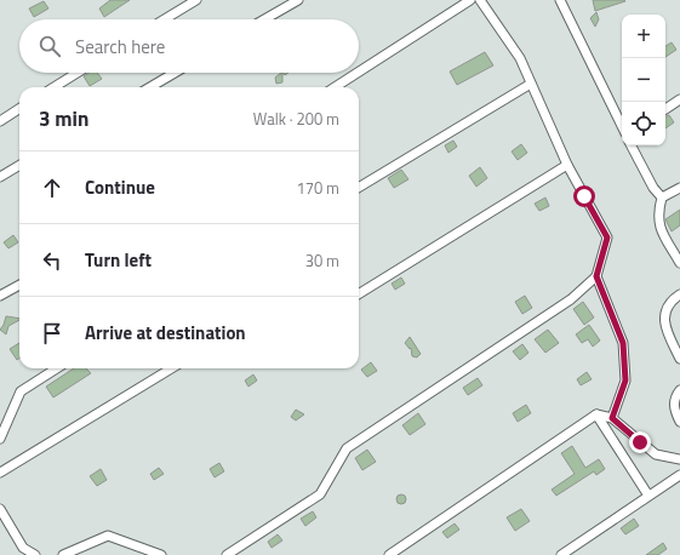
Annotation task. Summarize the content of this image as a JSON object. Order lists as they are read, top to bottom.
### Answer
{
  "page": {
    "map_buttons": ["+", "−"],
    "search": "Search here",
    "heading": ["3 min", "Walk · 200 m"],
    "list": [
      ["Continue", "170 m"],
      ["Turn left", "30 m"],
      "Arrive at destination"
    ]
  }
}
